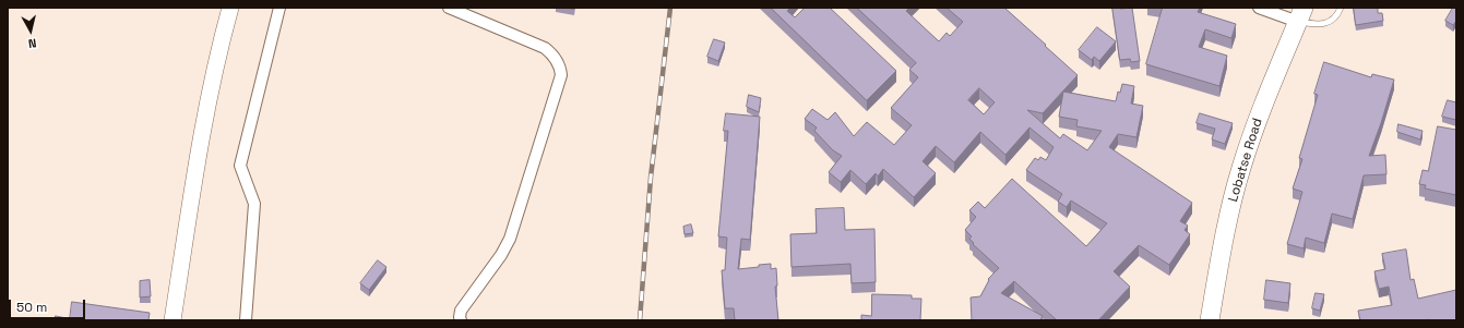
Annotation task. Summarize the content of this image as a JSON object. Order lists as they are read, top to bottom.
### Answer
{
  "streets": {
    "highway": ["Lobatse Road"]
  },
  "scale_bar": "50 m",
  "north": "bottom"
}
